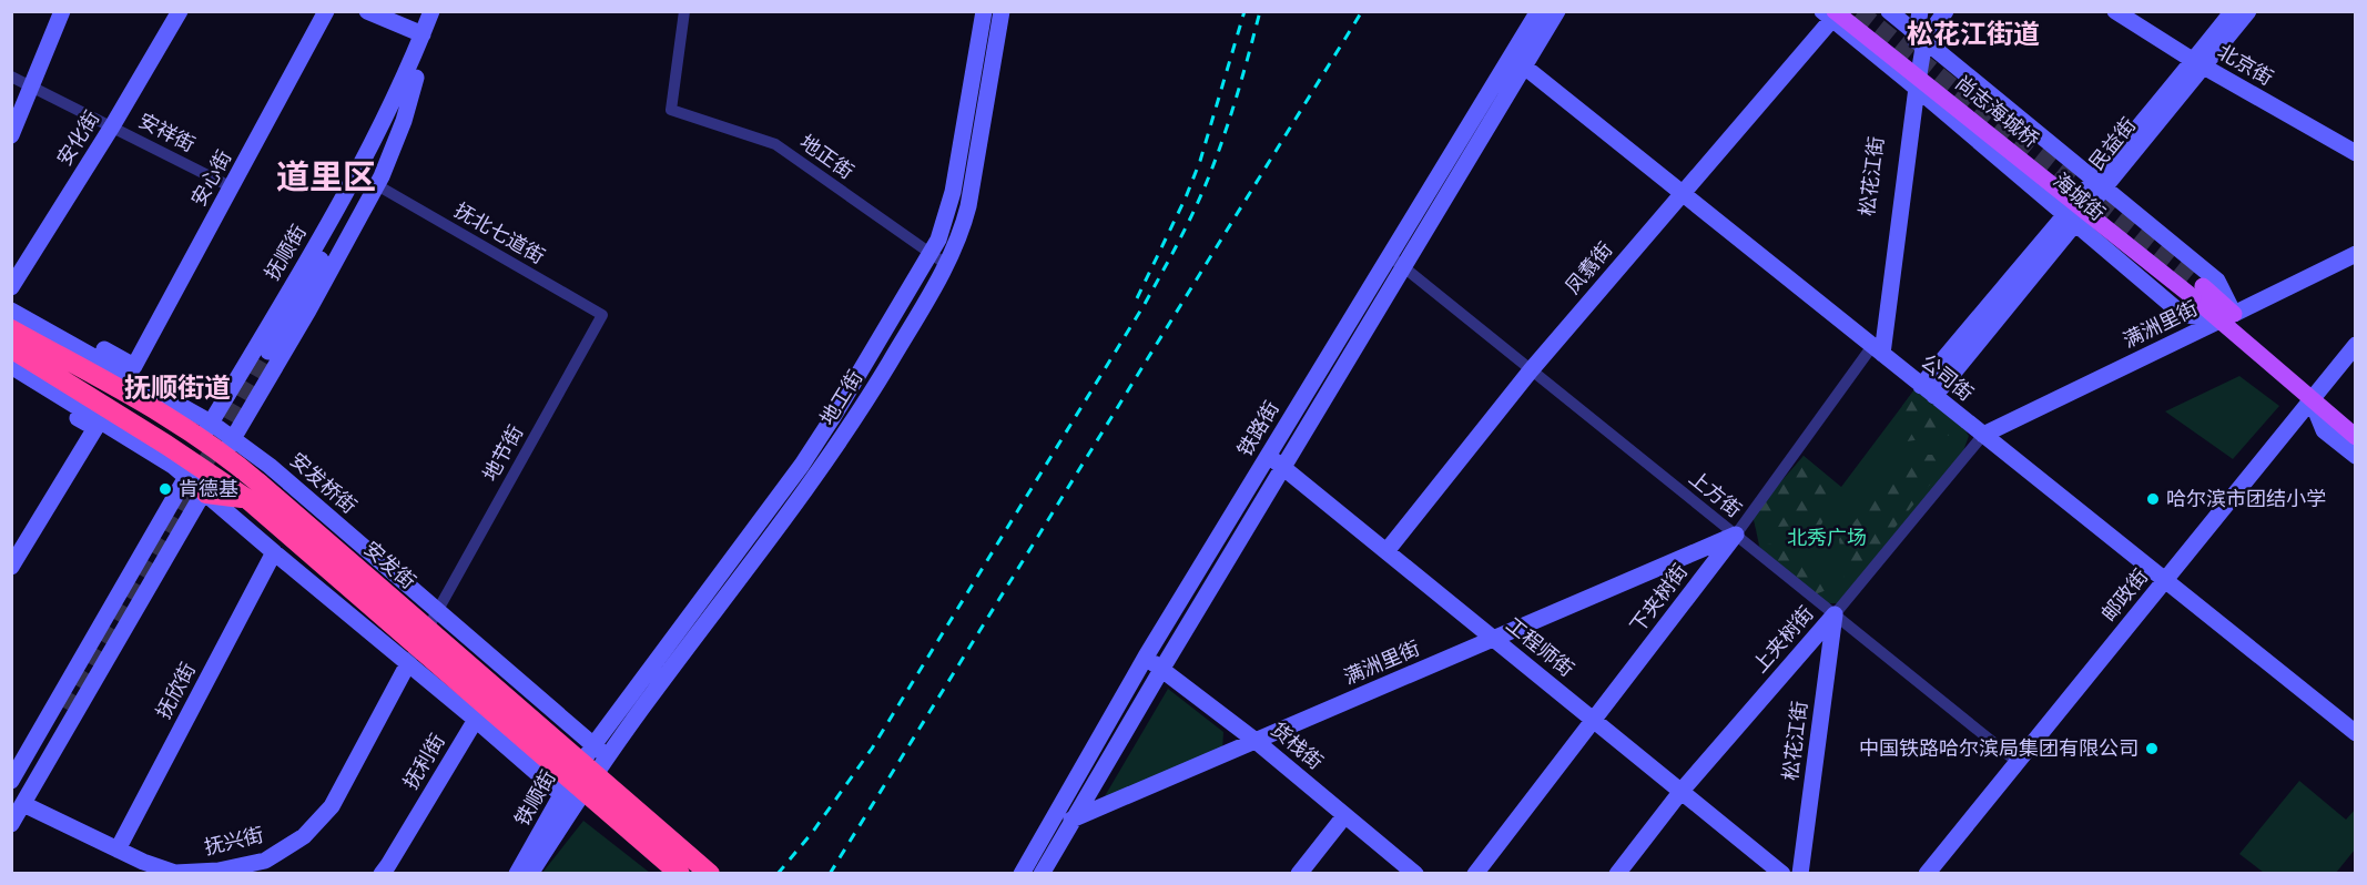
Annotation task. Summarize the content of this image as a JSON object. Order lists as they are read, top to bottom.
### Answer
{
  "streets": {
    "highway": ["安发街"],
    "main road": [
      "北京街",
      "尚志海城桥",
      "安化街",
      "民益街",
      "松花江街",
      "安心街",
      "海城街",
      "抚顺街",
      "凤翥街",
      "满洲里街",
      "公司街",
      "地工街",
      "铁路街",
      "安发桥街",
      "邮政街",
      "下夹树街",
      "上夹树街",
      "工程师街",
      "抚欣街",
      "货栈街",
      "抚利街",
      "铁顺街",
      "抚兴街"
    ],
    "street": [
      "安祥街",
      "地正街",
      "抚北七道街",
      "地节街",
      "上方街"
    ]
  },
  "crossings": [
    ["北京街", "民益街"],
    ["尚志海城桥", "海城街"],
    ["尚志海城桥", "凤翥街"],
    ["尚志海城桥", "满洲里街"],
    ["安祥街", "安化街"],
    ["安祥街", "安心街"],
    ["民益街", "海城街"],
    ["民益街", "公司街"],
    ["地正街", "地工街"],
    ["松花江街", "海城街"],
    ["松花江街", "公司街"],
    ["松花江街", "上方街"],
    ["松花江街", "下夹树街"],
    ["松花江街", "上夹树街"],
    ["海城街", "凤翥街"],
    ["海城街", "满洲里街"],
    ["海城街", "邮政街"],
    ["抚北七道街", "抚顺街"],
    ["抚北七道街", "地节街"],
    ["抚顺街", "安发桥街"],
    ["抚顺街", "安发街"],
    ["凤翥街", "公司街"],
    ["凤翥街", "上方街"],
    ["凤翥街", "工程师街"],
    ["满洲里街", "公司街"],
    ["满洲里街", "铁路街"],
    ["满洲里街", "上方街"],
    ["满洲里街", "下夹树街"],
    ["满洲里街", "上夹树街"],
    ["满洲里街", "工程师街"],
    ["满洲里街", "货栈街"],
    ["公司街", "铁路街"],
    ["公司街", "邮政街"],
    ["公司街", "下夹树街"],
    ["公司街", "上夹树街"],
    ["地工街", "安发桥街"],
    ["地工街", "铁顺街"],
    ["铁路街", "上方街"],
    ["铁路街", "工程师街"],
    ["铁路街", "货栈街"],
    ["地节街", "安发桥街"],
    ["地节街", "抚兴街"],
    ["安发桥街", "安发街"],
    ["安发桥街", "抚利街"],
    ["安发桥街", "铁顺街"],
    ["上方街", "邮政街"],
    ["上方街", "下夹树街"],
    ["上方街", "上夹树街"],
    ["下夹树街", "工程师街"],
    ["上夹树街", "工程师街"],
    ["抚欣街", "抚兴街"]
  ],
  "districts": ["松花江街道", "道里区", "抚顺街道"],
  "parks": ["北秀广场"],
  "places": ["肯德基", "哈尔滨市团结小学", "中国铁路哈尔滨局集团有限公司"]
}
